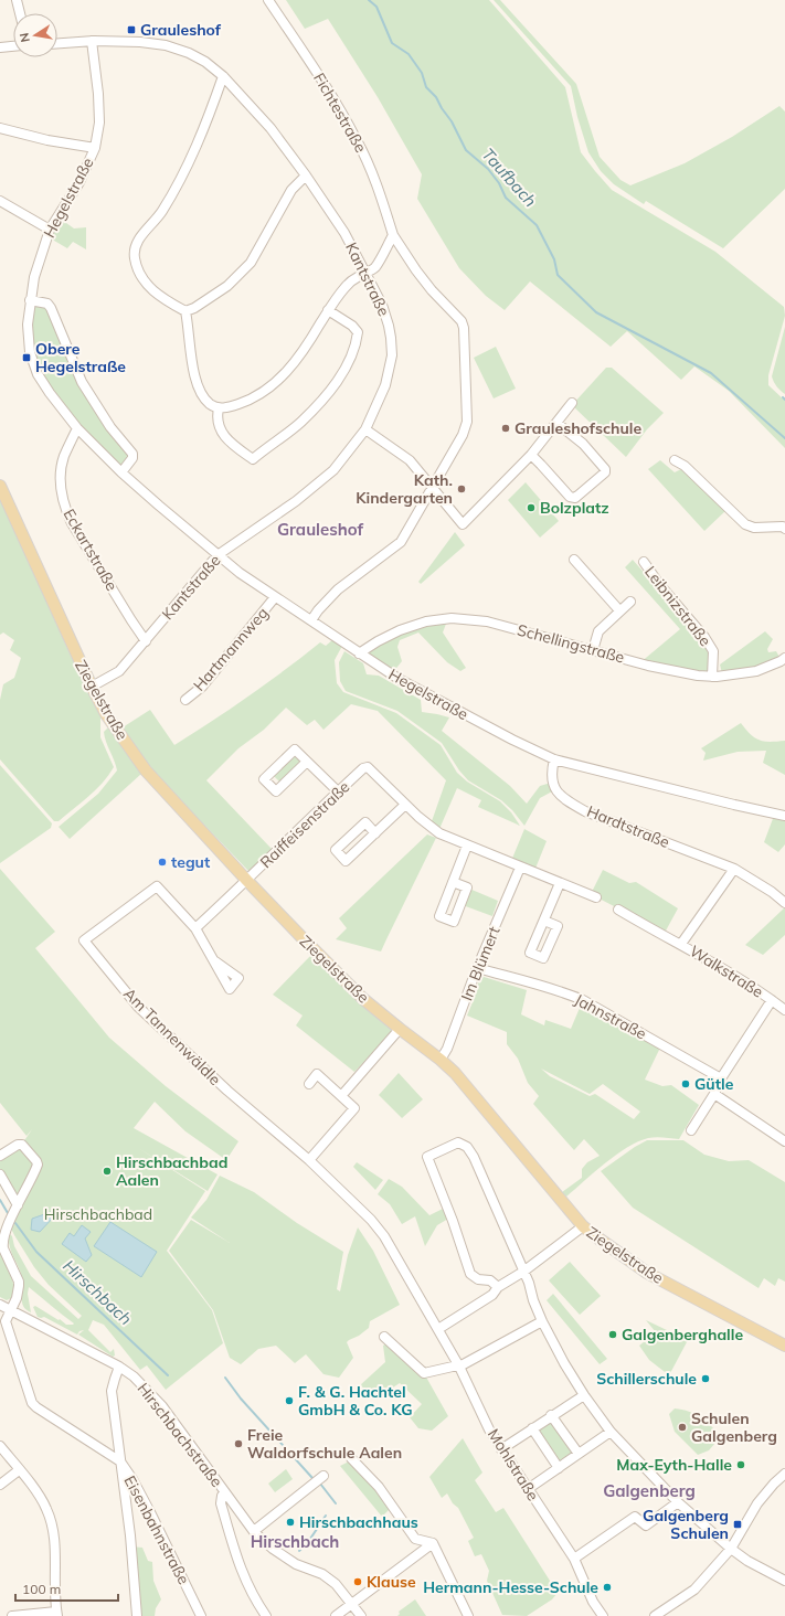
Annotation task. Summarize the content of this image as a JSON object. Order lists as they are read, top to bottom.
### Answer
{
  "streets": {
    "main road": ["Ziegelstraße"],
    "street": [
      "Fichtestraße",
      "Hegelstraße",
      "Kantstraße",
      "Eckartstraße",
      "Leibnizstraße",
      "Schellingstraße",
      "Hartmannweg",
      "Raiffeisenstraße",
      "Hardtstraße",
      "Im Blümert",
      "Walkstraße",
      "Jahnstraße",
      "Am Tannenwäldle",
      "Hirschbachstraße",
      "Mohlstraße",
      "Eisenbahnstraße"
    ]
  },
  "crossings": [
    ["Hegelstraße", "Kantstraße"],
    ["Hegelstraße", "Eckartstraße"],
    ["Hegelstraße", "Schellingstraße"],
    ["Hegelstraße", "Hartmannweg"],
    ["Hegelstraße", "Hardtstraße"],
    ["Kantstraße", "Eckartstraße"],
    ["Kantstraße", "Ziegelstraße"],
    ["Leibnizstraße", "Schellingstraße"],
    ["Ziegelstraße", "Raiffeisenstraße"],
    ["Ziegelstraße", "Im Blümert"],
    ["Hardtstraße", "Walkstraße"],
    ["Im Blümert", "Jahnstraße"],
    ["Walkstraße", "Jahnstraße"],
    ["Am Tannenwäldle", "Mohlstraße"],
    ["Hirschbachstraße", "Eisenbahnstraße"]
  ],
  "districts": ["Grauleshof", "Galgenberg", "Hirschbach"],
  "water": ["Taufbach", "Hirschbach"],
  "parks": ["Hirschbachbad"],
  "places": {
    "transit": ["Grauleshof", "Obere Hegelstraße", "Galgenberg Schulen"],
    "other": [
      "Grauleshofschule",
      "Kath. Kindergarten",
      "Bolzplatz",
      "tegut",
      "Gütle",
      "Hirschbachbad Aalen",
      "Galgenberghalle",
      "Schillerschule",
      "F. & G. Hachtel GmbH & Co. KG",
      "Schulen Galgenberg",
      "Freie Waldorfschule Aalen",
      "Max-Eyth-Halle",
      "Hirschbachhaus",
      "Klause",
      "Hermann-Hesse-Schule"
    ]
  },
  "scale_bar": "100 m",
  "north": "left"
}
